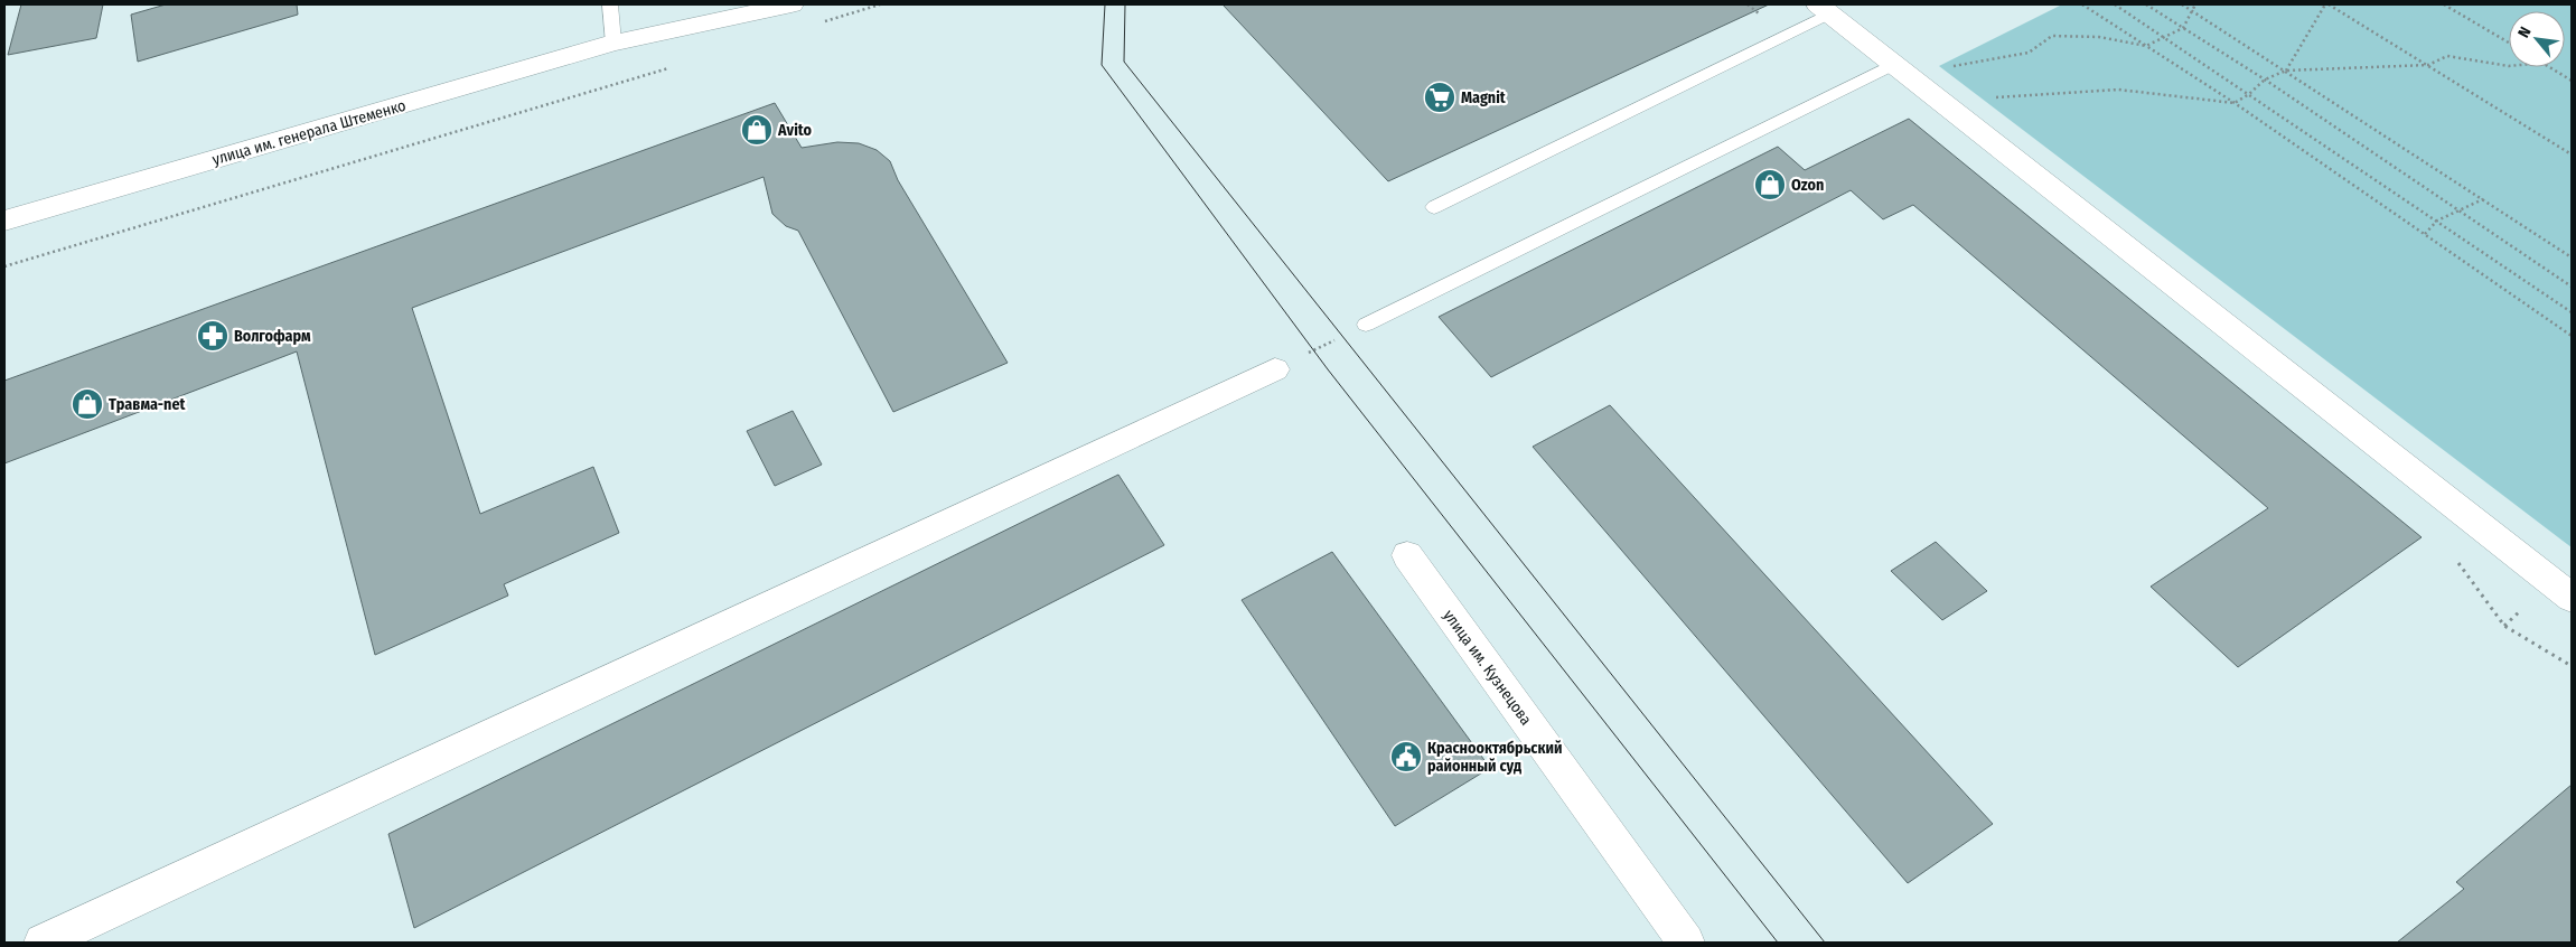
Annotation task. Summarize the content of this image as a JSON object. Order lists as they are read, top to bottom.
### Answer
{
  "streets": {
    "street": ["улица им. генерала Штеменко", "улица им. Кузнецова"]
  },
  "places": {
    "supermarket": ["Magnit"],
    "shop": ["Avito", "Ozon", "Травма-net"],
    "pharmacy": ["Волгофарм"],
    "public building": ["Краснооктябрьский районный суд"]
  },
  "north": "top left"
}
